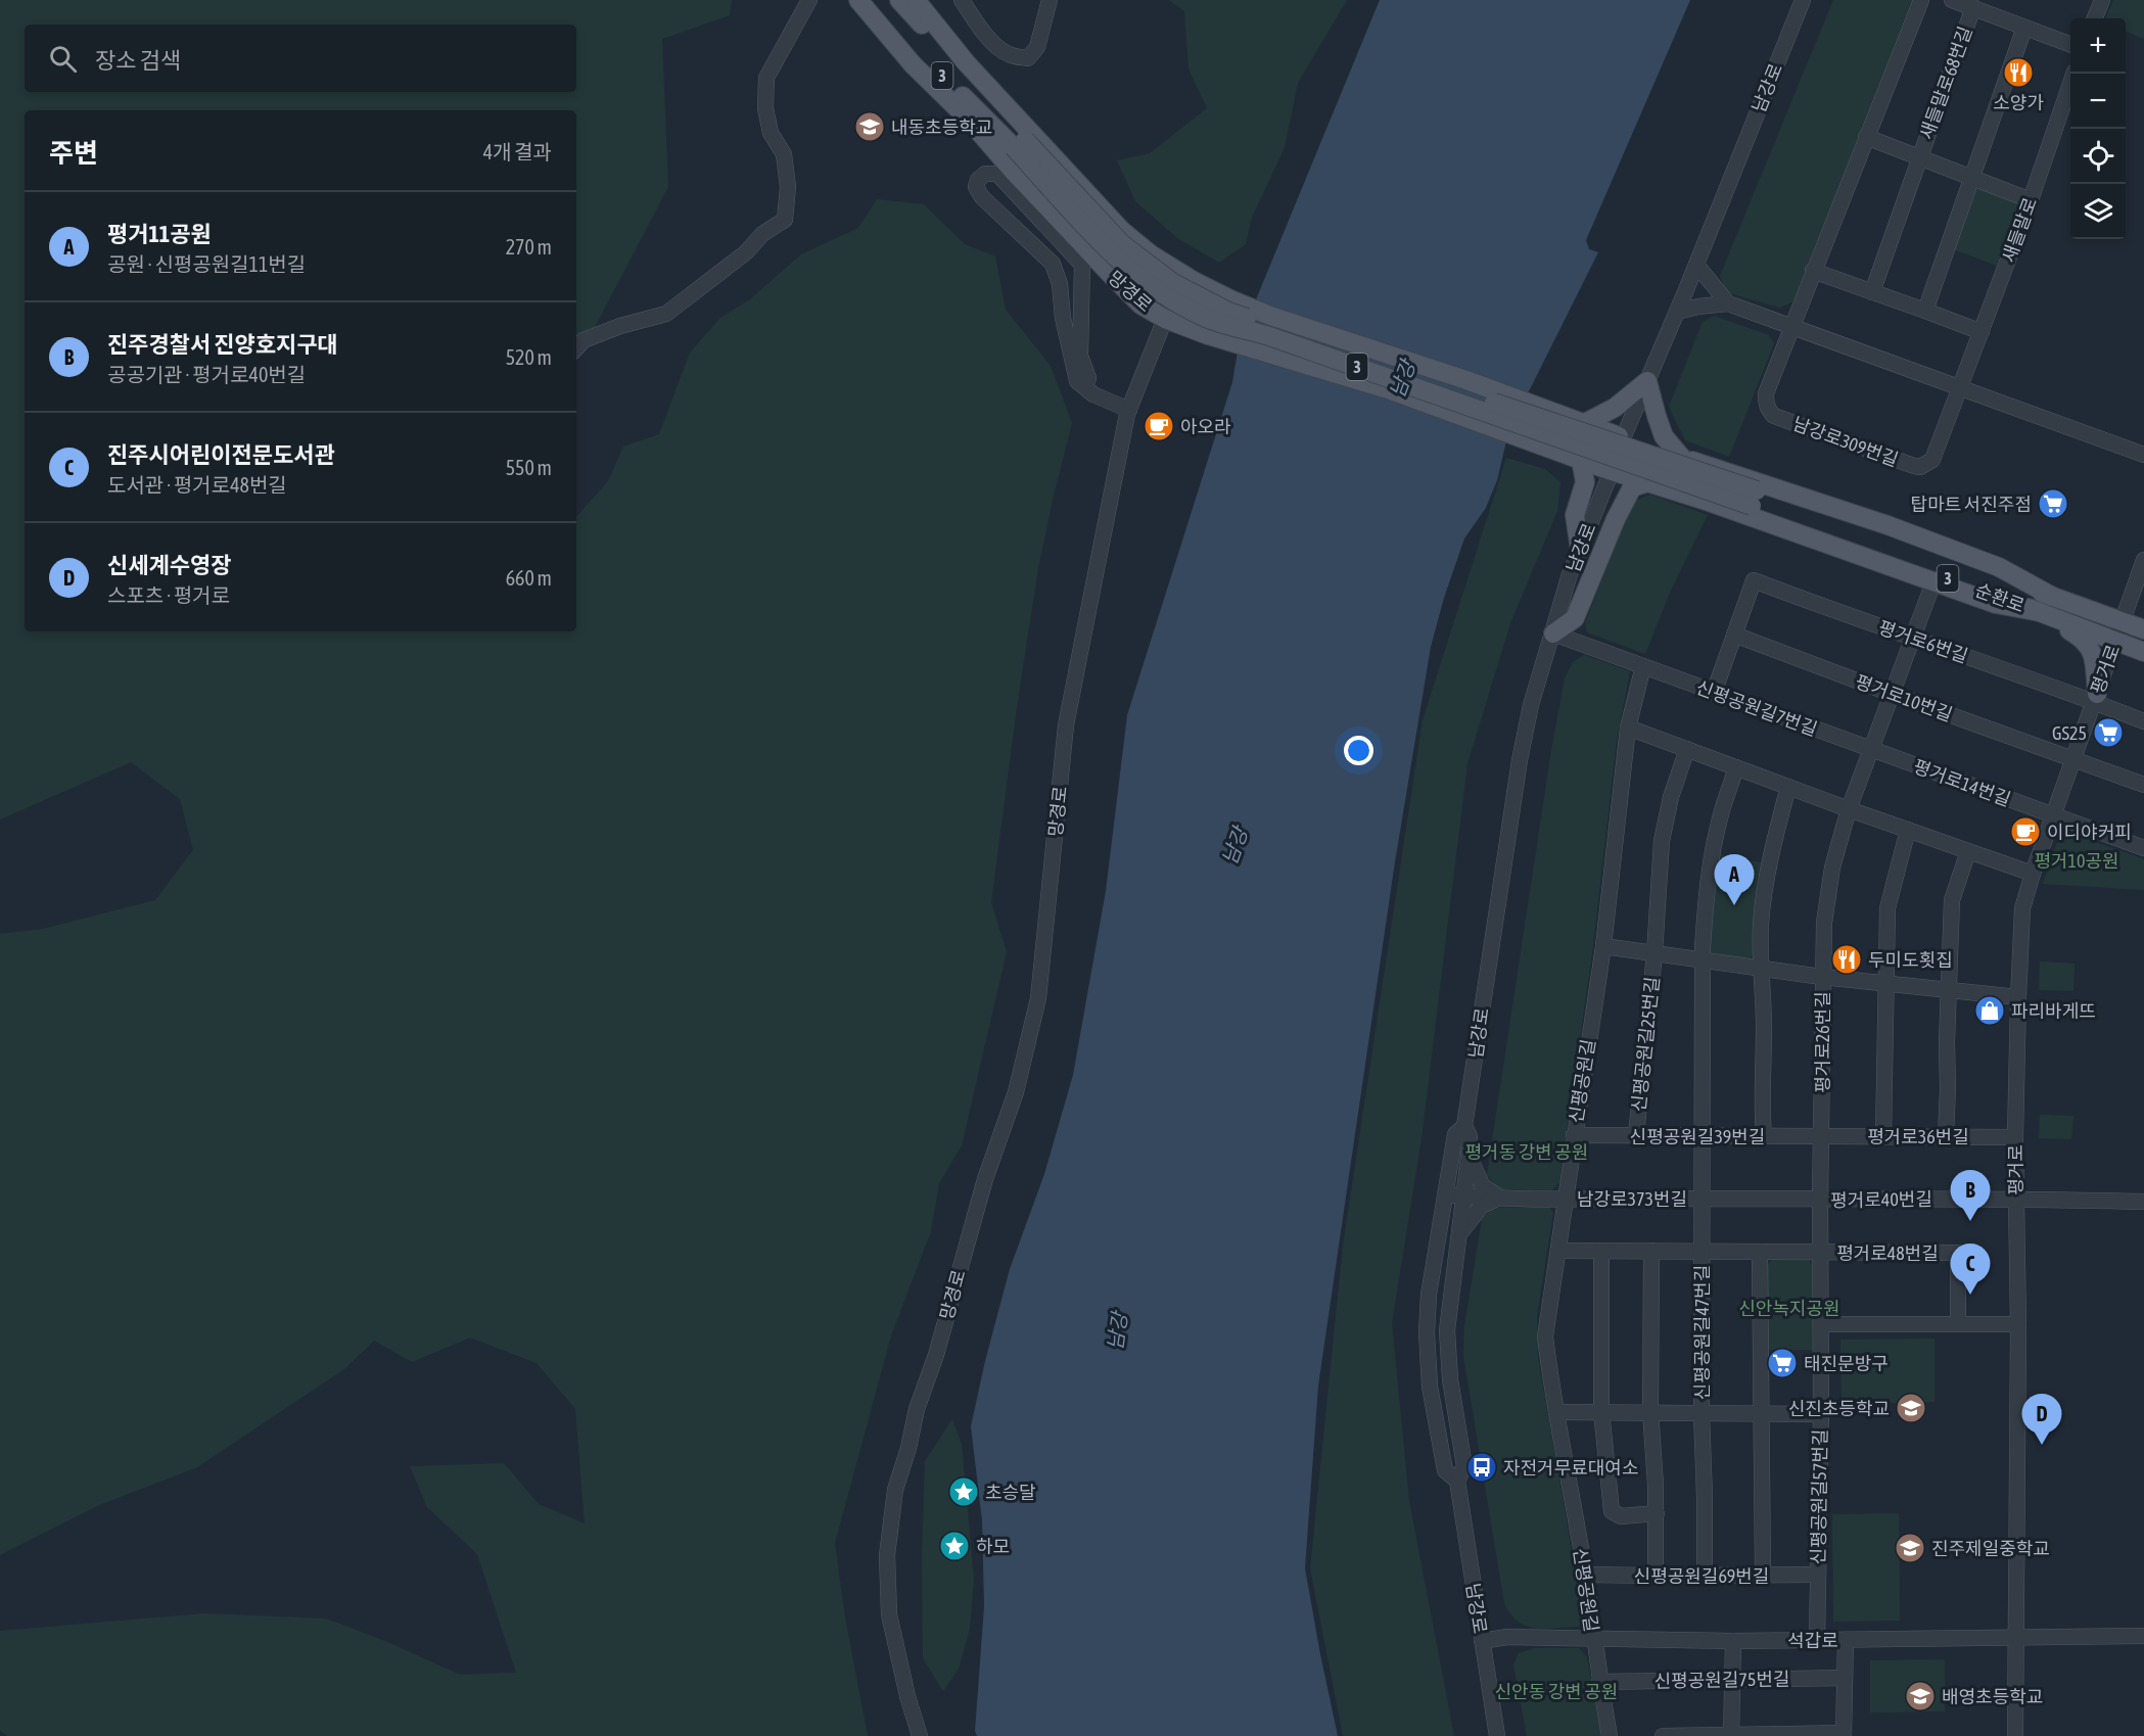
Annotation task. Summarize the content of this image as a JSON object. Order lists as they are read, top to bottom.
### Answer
{
  "streets": {
    "main road": ["3", "망경로", "순환로"],
    "street": [
      "새들말로68번길",
      "남강로",
      "새들말로",
      "남강로309번길",
      "평거로6번길",
      "평거로",
      "평거로10번길",
      "신평공원길7번길",
      "평거로14번길",
      "평거로26번길",
      "신평공원길25번길",
      "신평공원길",
      "신평공원길39번길",
      "평거로36번길",
      "남강로373번길",
      "평거로40번길",
      "평거로48번길",
      "신평공원길47번길",
      "신평공원길57번길",
      "신평공원길69번길",
      "석갑로",
      "신평공원길75번길"
    ]
  },
  "crossings": [
    ["3", "순환로"],
    ["새들말로68번길", "새들말로"],
    ["남강로", "남강로373번길"],
    ["남강로", "석갑로"],
    ["새들말로", "남강로309번길"],
    ["순환로", "평거로"],
    ["평거로6번길", "평거로"],
    ["평거로6번길", "평거로10번길"],
    ["평거로", "평거로10번길"],
    ["평거로", "평거로14번길"],
    ["평거로", "평거로26번길"],
    ["평거로", "평거로36번길"],
    ["평거로", "평거로40번길"],
    ["평거로", "석갑로"],
    ["신평공원길7번길", "평거로14번길"],
    ["신평공원길7번길", "신평공원길"],
    ["평거로26번길", "신평공원길25번길"],
    ["평거로26번길", "신평공원길39번길"],
    ["평거로26번길", "평거로36번길"],
    ["평거로26번길", "남강로373번길"],
    ["평거로26번길", "평거로40번길"],
    ["평거로26번길", "평거로48번길"],
    ["평거로26번길", "신평공원길47번길"],
    ["신평공원길25번길", "신평공원길"],
    ["신평공원길25번길", "신평공원길39번길"],
    ["신평공원길", "신평공원길39번길"],
    ["신평공원길", "남강로373번길"],
    ["신평공원길", "신평공원길47번길"],
    ["신평공원길", "신평공원길57번길"],
    ["신평공원길", "신평공원길69번길"],
    ["신평공원길", "석갑로"],
    ["신평공원길", "신평공원길75번길"],
    ["신평공원길39번길", "평거로36번길"],
    ["남강로373번길", "평거로40번길"],
    ["평거로48번길", "신평공원길47번길"],
    ["신평공원길47번길", "신평공원길57번길"],
    ["신평공원길57번길", "신평공원길69번길"],
    ["신평공원길57번길", "석갑로"]
  ],
  "water": ["남강"],
  "parks": [
    "평거10공원",
    "평거동 강변 공원",
    "신안녹지공원",
    "신안동 강변 공원"
  ],
  "places": {
    "restaurant": ["소양가", "두미도횟집"],
    "school or university": [
      "내동초등학교",
      "신진초등학교",
      "진주제일중학교",
      "배영초등학교"
    ],
    "cafe": ["아오라", "이디야커피"],
    "supermarket": ["탑마트 서진주점", "GS25", "태진문방구"],
    "shop": ["파리바게뜨"],
    "bus stop": ["자전거무료대여소"],
    "place": ["초승달", "하모"]
  },
  "page": {
    "map_buttons": ["+", "−"],
    "search": "장소 검색",
    "heading": ["주변", "4개 결과"],
    "list": [
      {
        "mark": "A",
        "name": "평거11공원",
        "note": "공원 · 신평공원길11번길",
        "value": "270 m"
      },
      {
        "mark": "B",
        "name": "진주경찰서 진양호지구대",
        "note": "공공기관 · 평거로40번길",
        "value": "520 m"
      },
      {
        "mark": "C",
        "name": "진주시어린이전문도서관",
        "note": "도서관 · 평거로48번길",
        "value": "550 m"
      },
      {
        "mark": "D",
        "name": "신세계수영장",
        "note": "스포츠 · 평거로",
        "value": "660 m"
      }
    ],
    "pins": [
      "A",
      "B",
      "C",
      "D"
    ]
  }
}
